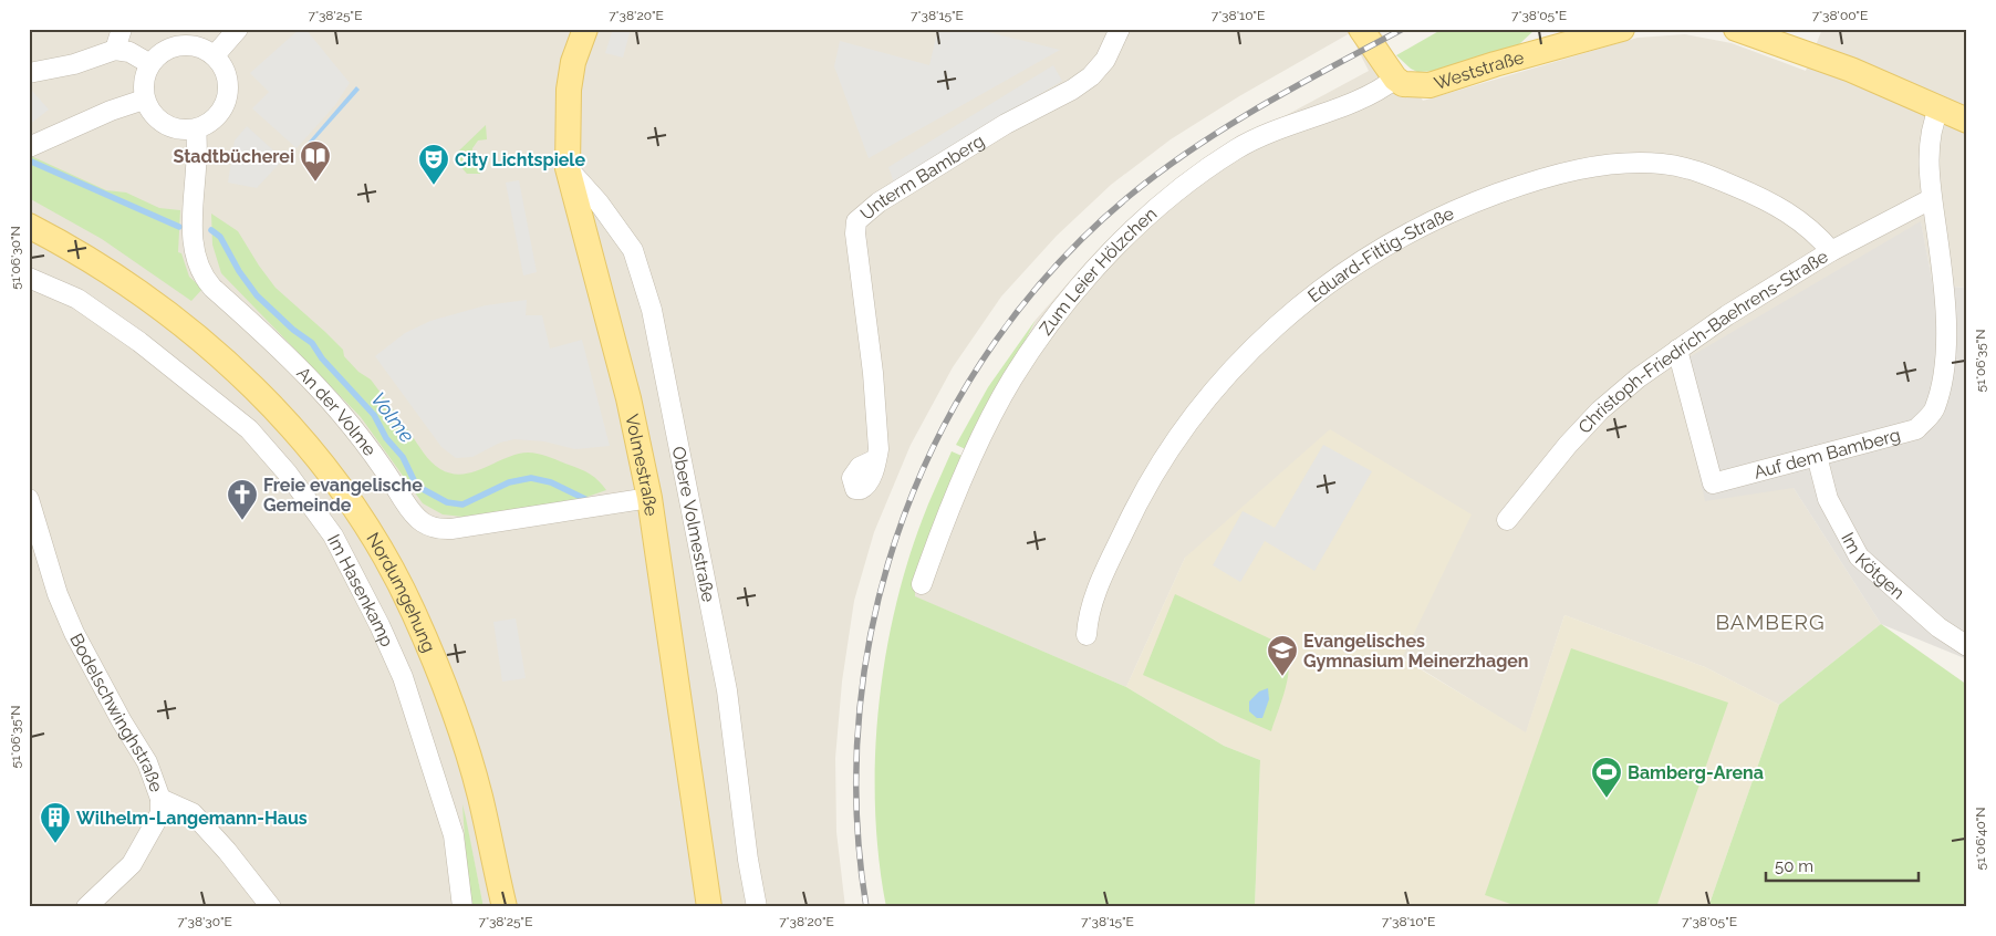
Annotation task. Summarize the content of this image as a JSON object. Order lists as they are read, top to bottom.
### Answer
{
  "streets": {
    "main road": ["Weststraße", "Volmestraße", "Nordumgehung"],
    "street": [
      "Unterm Bamberg",
      "Eduard-Fittig-Straße",
      "Zum Leier Hölzchen",
      "Christoph-Friedrich-Baehrens-Straße",
      "An der Volme",
      "Auf dem Bamberg",
      "Obere Volmestraße",
      "Im Kötgen",
      "Im Hasenkamp",
      "Bodelschwinghstraße"
    ]
  },
  "crossings": [
    ["Weststraße", "Zum Leier Hölzchen"],
    ["Eduard-Fittig-Straße", "Christoph-Friedrich-Baehrens-Straße"],
    ["Christoph-Friedrich-Baehrens-Straße", "Auf dem Bamberg"],
    ["An der Volme", "Volmestraße"],
    ["Auf dem Bamberg", "Im Kötgen"],
    ["Volmestraße", "Obere Volmestraße"]
  ],
  "districts": ["BAMBERG"],
  "water": ["Volme"],
  "places": {
    "library": ["Stadtbücherei"],
    "theatre": ["City Lichtspiele"],
    "church": ["Freie evangelische Gemeinde"],
    "school or university": ["Evangelisches Gymnasium Meinerzhagen"],
    "sports": ["Bamberg-Arena"],
    "building": ["Wilhelm-Langemann-Haus"]
  },
  "scale_bar": "50 m",
  "coordinates": [
    "7°38'25\"E",
    "7°38'20\"E",
    "7°38'15\"E",
    "7°38'10\"E",
    "7°38'05\"E",
    "7°38'00\"E",
    "51°06'30\"N",
    "51°06'35\"N",
    "51°06'40\"N",
    "7°38'30\"E"
  ]
}
